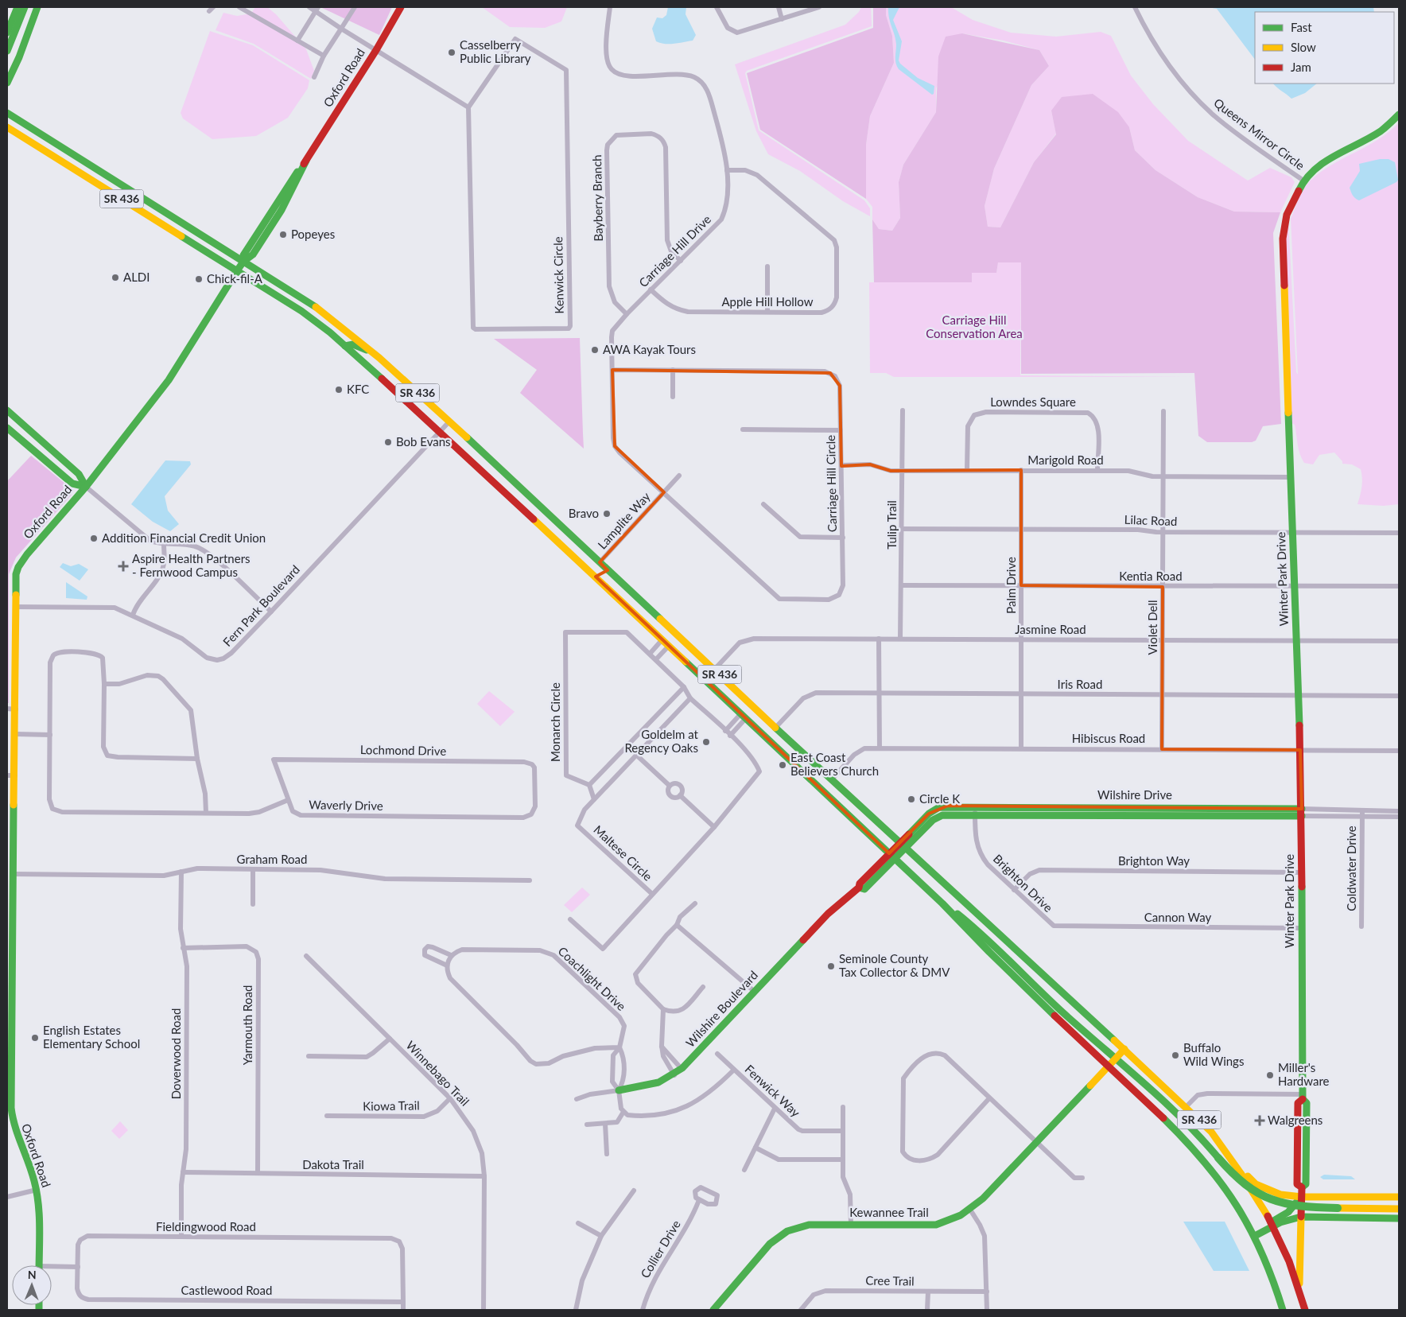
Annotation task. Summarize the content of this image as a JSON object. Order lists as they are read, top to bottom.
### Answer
{
  "streets": {
    "main road": [
      "Oxford Road",
      "SR 436",
      "Winter Park Drive",
      "Wilshire Drive",
      "Wilshire Boulevard",
      "Kewannee Trail"
    ],
    "street": [
      "Queens Mirror Circle",
      "Bayberry Branch",
      "Carriage Hill Drive",
      "Kenwick Circle",
      "Apple Hill Hollow",
      "Lowndes Square",
      "Marigold Road",
      "Carriage Hill Circle",
      "Lamplite Way",
      "Lilac Road",
      "Tulip Trail",
      "Kentia Road",
      "Palm Drive",
      "Fern Park Boulevard",
      "Violet Dell",
      "Jasmine Road",
      "Iris Road",
      "Monarch Circle",
      "Hibiscus Road",
      "Lochmond Drive",
      "Waverly Drive",
      "Maltese Circle",
      "Graham Road",
      "Brighton Way",
      "Coldwater Drive",
      "Brighton Drive",
      "Cannon Way",
      "Coachlight Drive",
      "Yarmouth Road",
      "Doverwood Road",
      "Winnebago Trail",
      "Fenwick Way",
      "Kiowa Trail",
      "Dakota Trail",
      "Fieldingwood Road",
      "Collier Drive",
      "Cree Trail",
      "Castlewood Road"
    ]
  },
  "crossings": [
    ["Oxford Road", "SR 436"],
    ["Oxford Road", "Fern Park Boulevard"],
    ["Oxford Road", "Graham Road"],
    ["Queens Mirror Circle", "Winter Park Drive"],
    ["Bayberry Branch", "Carriage Hill Drive"],
    ["SR 436", "Lamplite Way"],
    ["SR 436", "Winter Park Drive"],
    ["SR 436", "Fern Park Boulevard"],
    ["SR 436", "Jasmine Road"],
    ["SR 436", "Iris Road"],
    ["SR 436", "Hibiscus Road"],
    ["SR 436", "Wilshire Drive"],
    ["SR 436", "Wilshire Boulevard"],
    ["SR 436", "Kewannee Trail"],
    ["Carriage Hill Drive", "Apple Hill Hollow"],
    ["Carriage Hill Drive", "Carriage Hill Circle"],
    ["Carriage Hill Drive", "Lamplite Way"],
    ["Lowndes Square", "Marigold Road"],
    ["Marigold Road", "Carriage Hill Circle"],
    ["Marigold Road", "Tulip Trail"],
    ["Marigold Road", "Winter Park Drive"],
    ["Marigold Road", "Palm Drive"],
    ["Marigold Road", "Violet Dell"],
    ["Carriage Hill Circle", "Lamplite Way"],
    ["Lilac Road", "Tulip Trail"],
    ["Lilac Road", "Winter Park Drive"],
    ["Lilac Road", "Palm Drive"],
    ["Lilac Road", "Violet Dell"],
    ["Tulip Trail", "Kentia Road"],
    ["Tulip Trail", "Jasmine Road"],
    ["Kentia Road", "Winter Park Drive"],
    ["Kentia Road", "Palm Drive"],
    ["Kentia Road", "Violet Dell"],
    ["Winter Park Drive", "Jasmine Road"],
    ["Winter Park Drive", "Iris Road"],
    ["Winter Park Drive", "Hibiscus Road"],
    ["Winter Park Drive", "Wilshire Drive"],
    ["Winter Park Drive", "Brighton Way"],
    ["Winter Park Drive", "Cannon Way"],
    ["Palm Drive", "Jasmine Road"],
    ["Palm Drive", "Iris Road"],
    ["Palm Drive", "Hibiscus Road"],
    ["Violet Dell", "Jasmine Road"],
    ["Violet Dell", "Iris Road"],
    ["Violet Dell", "Hibiscus Road"],
    ["Monarch Circle", "Maltese Circle"],
    ["Lochmond Drive", "Waverly Drive"],
    ["Wilshire Drive", "Coldwater Drive"],
    ["Wilshire Drive", "Brighton Drive"],
    ["Wilshire Drive", "Wilshire Boulevard"],
    ["Graham Road", "Doverwood Road"],
    ["Brighton Way", "Brighton Drive"],
    ["Brighton Drive", "Cannon Way"],
    ["Coachlight Drive", "Wilshire Boulevard"],
    ["Yarmouth Road", "Doverwood Road"],
    ["Yarmouth Road", "Dakota Trail"],
    ["Doverwood Road", "Dakota Trail"],
    ["Doverwood Road", "Fieldingwood Road"],
    ["Winnebago Trail", "Kiowa Trail"],
    ["Winnebago Trail", "Dakota Trail"],
    ["Fieldingwood Road", "Castlewood Road"]
  ],
  "parks": ["Carriage Hill Conservation Area"],
  "places": {
    "other": [
      "Casselberry Public Library",
      "Popeyes",
      "ALDI",
      "Chick-fil-A",
      "AWA Kayak Tours",
      "KFC",
      "Bob Evans",
      "Bravo",
      "Addition Financial Credit Union",
      "Goldelm at Regency Oaks",
      "East Coast Believers Church",
      "Circle K",
      "Seminole County Tax Collector & DMV",
      "English Estates Elementary School",
      "Buffalo Wild Wings",
      "Miller's Hardware"
    ],
    "health": ["Aspire Health Partners - Fernwood Campus", "Walgreens"]
  },
  "legend": ["Fast", "Slow", "Jam"],
  "north": "top"
}
